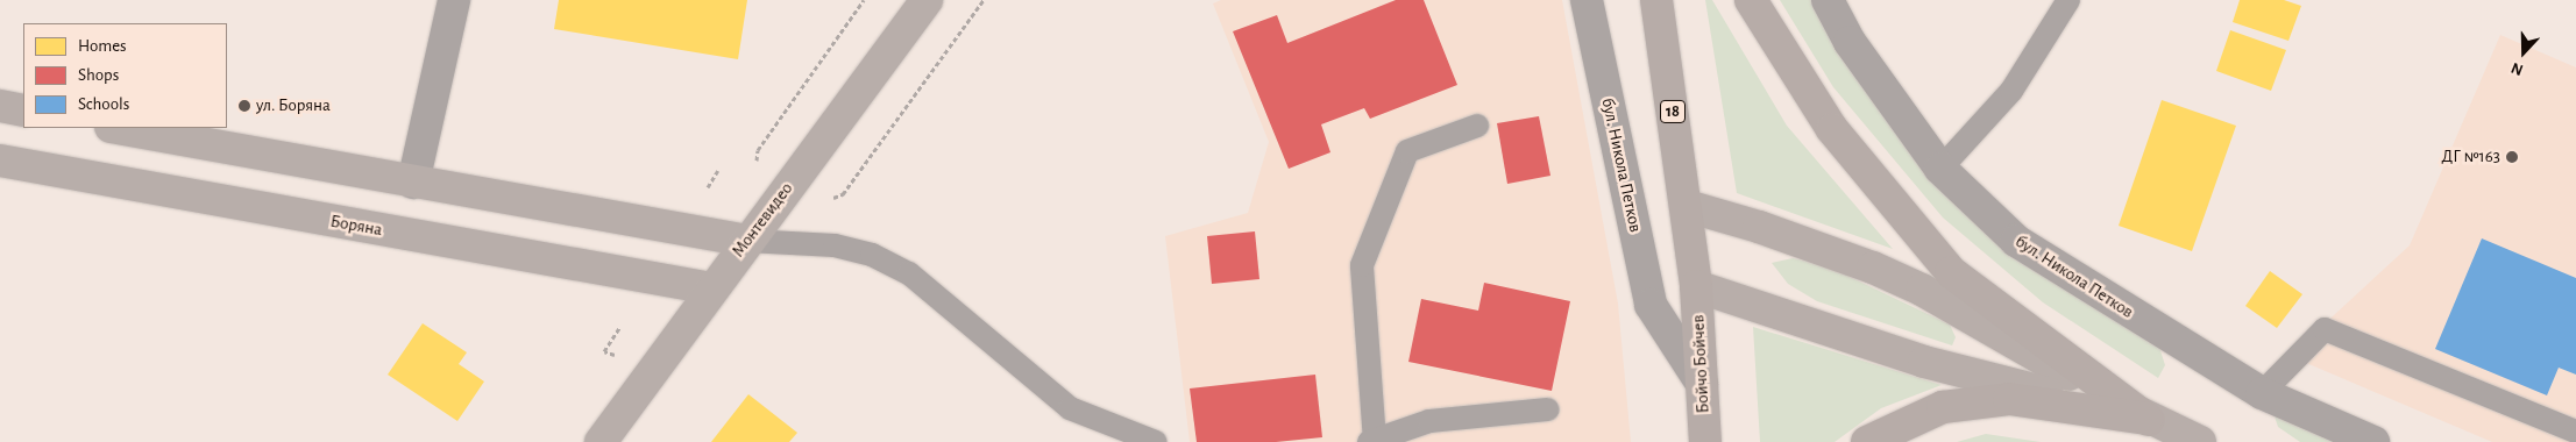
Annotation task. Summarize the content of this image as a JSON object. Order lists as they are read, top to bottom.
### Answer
{
  "streets": {
    "highway": ["18", "Бойчо Бойчев"],
    "street": ["бул. Никола Петков", "Монтевидео", "Боряна"]
  },
  "crossings": [
    ["18", "Бойчо Бойчев"],
    ["бул. Никола Петков", "Бойчо Бойчев"],
    ["Монтевидео", "Боряна"]
  ],
  "places": ["ул. Боряна", "ДГ №163"],
  "legend": ["Homes", "Shops", "Schools"],
  "north": "bottom"
}
